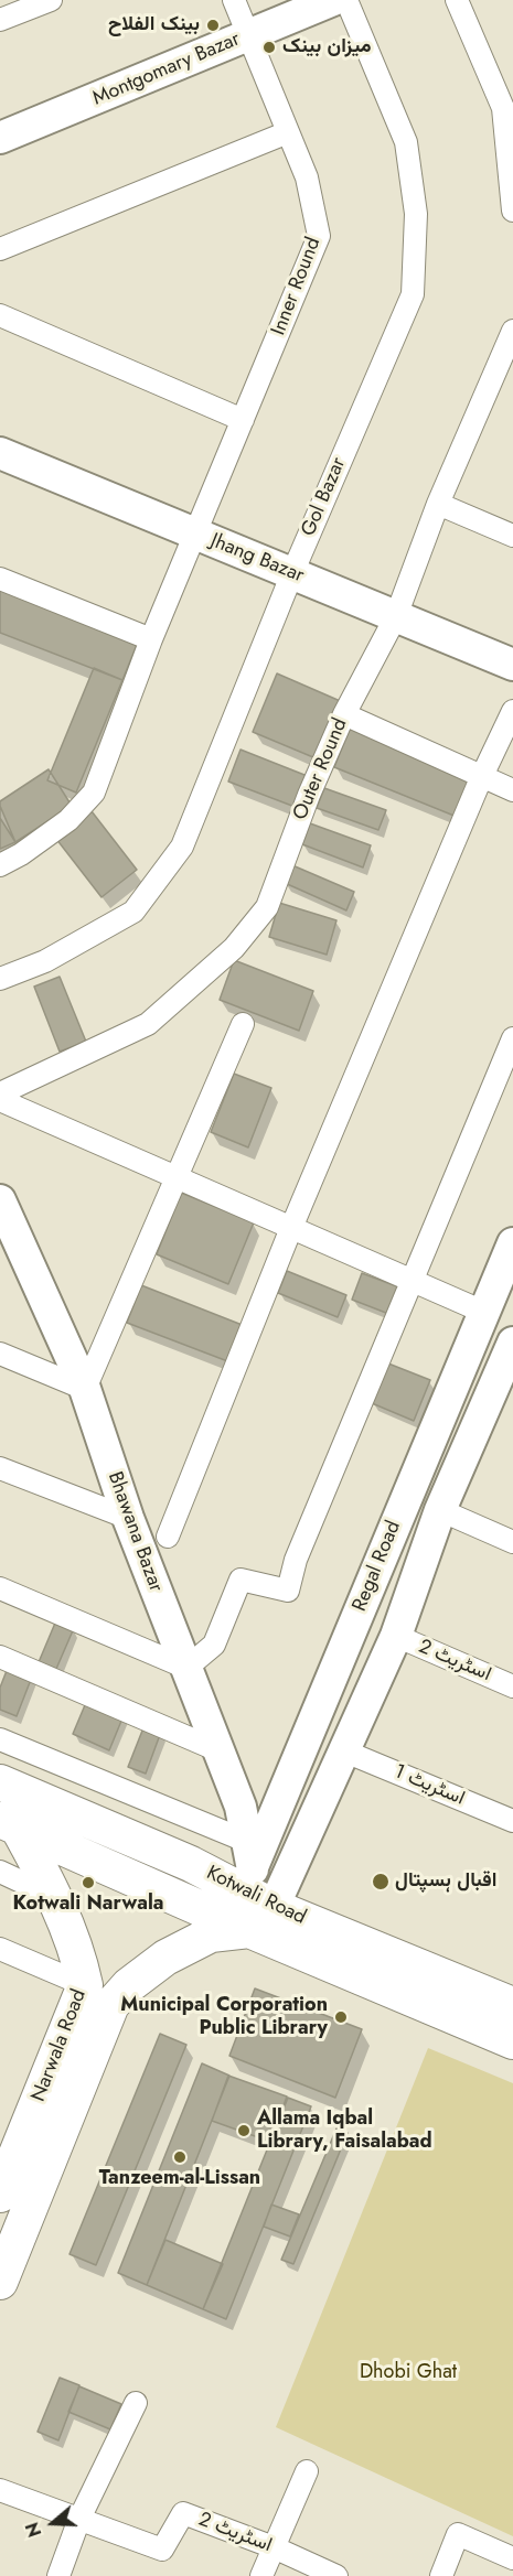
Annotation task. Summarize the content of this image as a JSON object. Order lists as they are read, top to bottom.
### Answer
{
  "streets": {
    "main road": ["Kotwali Road", "Narwala Road"],
    "street": [
      "Montgomary Bazar",
      "Inner Round",
      "Gol Bazar",
      "Jhang Bazar",
      "Outer Round",
      "Bhawana Bazar",
      "Regal Road",
      "اسٹریٹ 2",
      "اسٹریٹ 1"
    ]
  },
  "crossings": [
    ["Montgomary Bazar", "Inner Round"],
    ["Inner Round", "Jhang Bazar"],
    ["Gol Bazar", "Jhang Bazar"],
    ["Jhang Bazar", "Outer Round"],
    ["Bhawana Bazar", "Regal Road"],
    ["Bhawana Bazar", "Kotwali Road"],
    ["Regal Road", "اسٹریٹ 2"],
    ["Regal Road", "اسٹریٹ 1"],
    ["Regal Road", "Kotwali Road"],
    ["Kotwali Road", "Narwala Road"]
  ],
  "parks": ["Dhobi Ghat"],
  "places": [
    "بینک الفلاح",
    "میزان بینک",
    "اقبال ہسپتال",
    "Kotwali Narwala",
    "Municipal Corporation Public Library",
    "Allama Iqbal Library, Faisalabad",
    "Tanzeem-al-Lissan"
  ],
  "north": "left"
}
